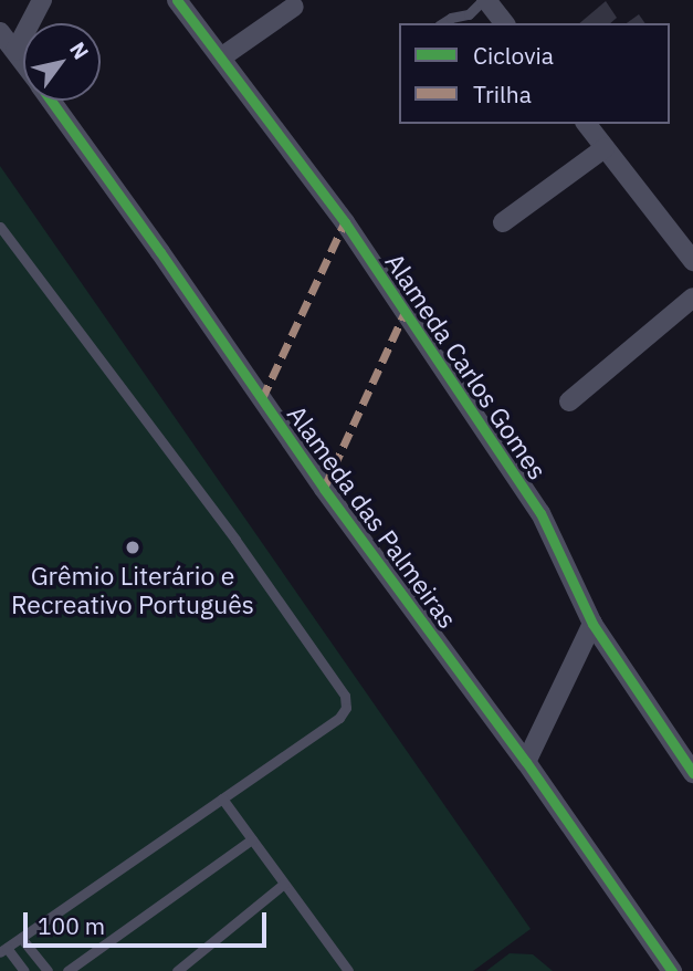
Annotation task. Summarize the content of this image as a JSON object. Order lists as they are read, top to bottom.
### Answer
{
  "streets": {
    "street": ["Alameda Carlos Gomes", "Alameda das Palmeiras"]
  },
  "places": ["Grêmio Literário e Recreativo Português"],
  "legend": ["Ciclovia", "Trilha"],
  "scale_bar": "100 m",
  "north": "top right"
}
